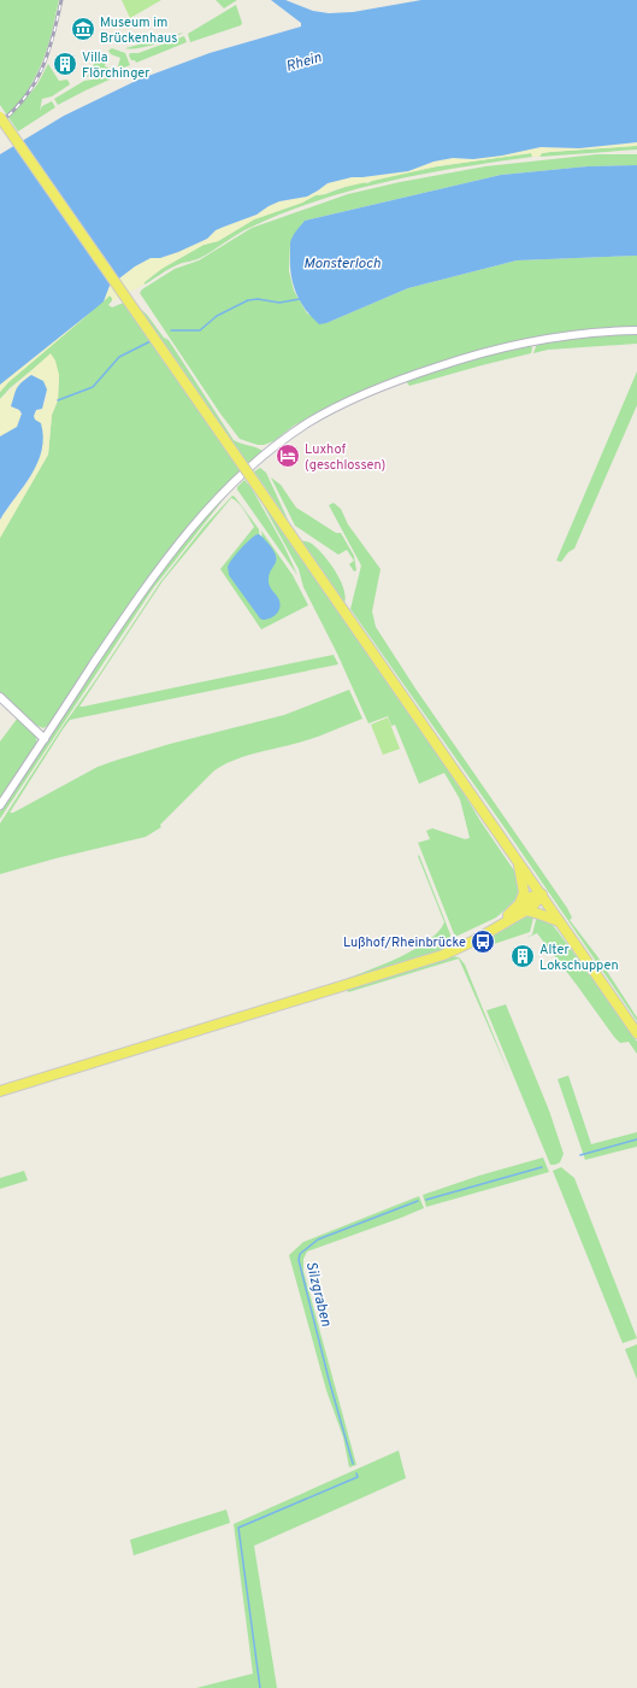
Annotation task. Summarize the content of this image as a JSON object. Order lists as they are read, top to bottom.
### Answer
{
  "water": ["Rhein", "Monsterloch", "Silzgraben"],
  "places": {
    "museum": ["Museum im Brückenhaus"],
    "building": ["Villa Flörchinger", "Alter Lokschuppen"],
    "hotel": ["Luxhof (geschlossen)"],
    "bus stop": ["Lußhof/Rheinbrücke"]
  }
}
